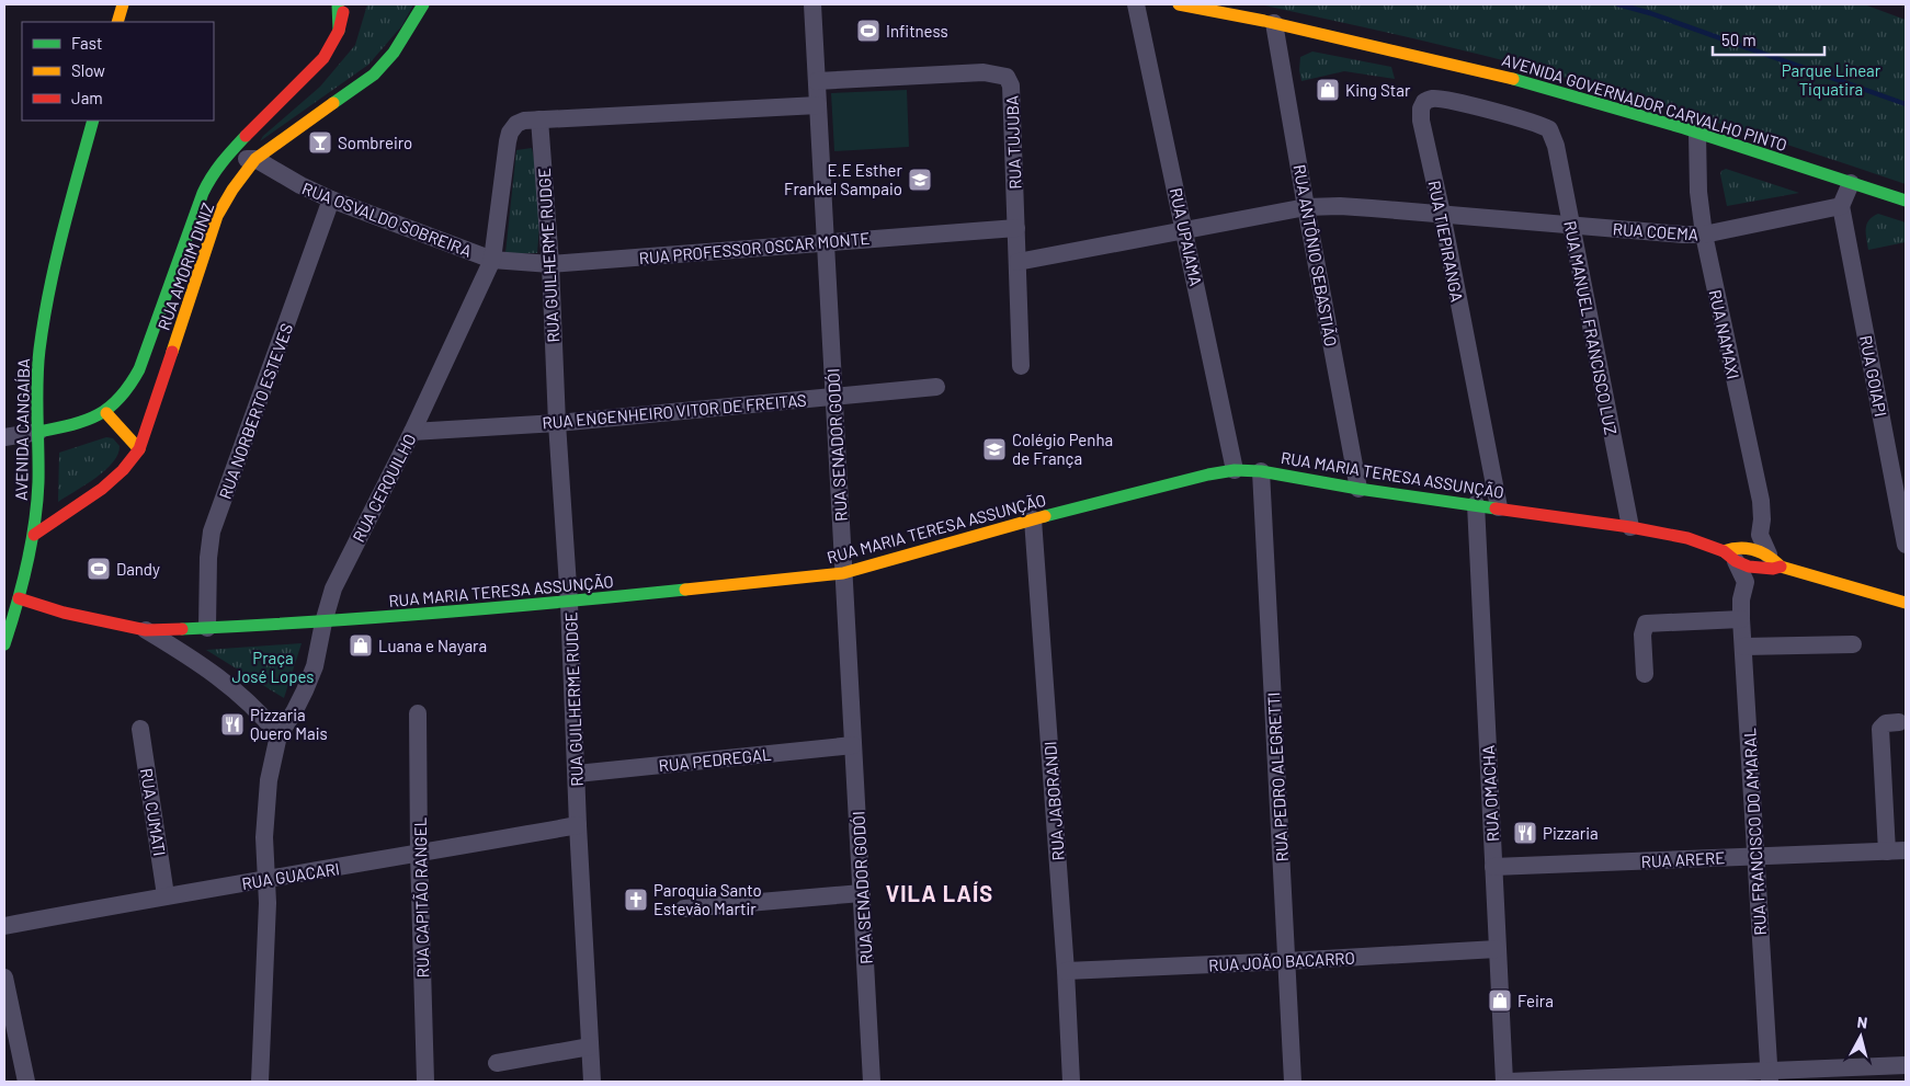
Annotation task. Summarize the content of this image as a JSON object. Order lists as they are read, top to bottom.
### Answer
{
  "streets": {
    "street": [
      "AVENIDA GOVERNADOR CARVALHO PINTO",
      "RUA TUJUBA",
      "RUA OSVALDO SOBREIRA",
      "RUA COEMA",
      "RUA UPAIAMA",
      "RUA TIEPIRANGA",
      "RUA PROFESSOR OSCAR MONTE",
      "RUA GUILHERME RUDGE",
      "RUA ANTÔNIO SEBASTIÃO",
      "RUA AMORIM DINIZ",
      "RUA MANUEL FRANCISCO LUZ",
      "RUA NAMAXI",
      "RUA GOIAPI",
      "RUA NORBERTO ESTEVES",
      "RUA ENGENHEIRO VITOR DE FREITAS",
      "AVENIDA CANGAÍBA",
      "RUA SENADOR GODÓI",
      "RUA MARIA TERESA ASSUNÇÃO",
      "RUA CERQUILHO",
      "RUA PEDREGAL",
      "RUA PEDRO ALEGRETTI",
      "RUA OMACHA",
      "RUA JABORANDI",
      "RUA CUMATI",
      "RUA FRANCISCO DO AMARAL",
      "RUA ARERE",
      "RUA GUACARI",
      "RUA CAPITÃO RANGEL",
      "RUA JOÃO BACARRO"
    ]
  },
  "crossings": [
    ["AVENIDA GOVERNADOR CARVALHO PINTO", "RUA ANTÔNIO SEBASTIÃO"],
    ["AVENIDA GOVERNADOR CARVALHO PINTO", "RUA NAMAXI"],
    ["RUA TUJUBA", "RUA COEMA"],
    ["RUA TUJUBA", "RUA PROFESSOR OSCAR MONTE"],
    ["RUA TUJUBA", "RUA SENADOR GODÓI"],
    ["RUA OSVALDO SOBREIRA", "RUA PROFESSOR OSCAR MONTE"],
    ["RUA OSVALDO SOBREIRA", "RUA AMORIM DINIZ"],
    ["RUA OSVALDO SOBREIRA", "RUA NORBERTO ESTEVES"],
    ["RUA OSVALDO SOBREIRA", "RUA CERQUILHO"],
    ["RUA COEMA", "RUA UPAIAMA"],
    ["RUA COEMA", "RUA TIEPIRANGA"],
    ["RUA COEMA", "RUA ANTÔNIO SEBASTIÃO"],
    ["RUA COEMA", "RUA MANUEL FRANCISCO LUZ"],
    ["RUA COEMA", "RUA NAMAXI"],
    ["RUA COEMA", "RUA GOIAPI"],
    ["RUA UPAIAMA", "RUA MARIA TERESA ASSUNÇÃO"],
    ["RUA TIEPIRANGA", "RUA MANUEL FRANCISCO LUZ"],
    ["RUA TIEPIRANGA", "RUA MARIA TERESA ASSUNÇÃO"],
    ["RUA PROFESSOR OSCAR MONTE", "RUA GUILHERME RUDGE"],
    ["RUA PROFESSOR OSCAR MONTE", "RUA SENADOR GODÓI"],
    ["RUA PROFESSOR OSCAR MONTE", "RUA CERQUILHO"],
    ["RUA GUILHERME RUDGE", "RUA ENGENHEIRO VITOR DE FREITAS"],
    ["RUA GUILHERME RUDGE", "RUA MARIA TERESA ASSUNÇÃO"],
    ["RUA GUILHERME RUDGE", "RUA CERQUILHO"],
    ["RUA GUILHERME RUDGE", "RUA PEDREGAL"],
    ["RUA GUILHERME RUDGE", "RUA GUACARI"],
    ["RUA ANTÔNIO SEBASTIÃO", "RUA MARIA TERESA ASSUNÇÃO"],
    ["RUA AMORIM DINIZ", "AVENIDA CANGAÍBA"],
    ["RUA MANUEL FRANCISCO LUZ", "RUA MARIA TERESA ASSUNÇÃO"],
    ["RUA NAMAXI", "RUA MARIA TERESA ASSUNÇÃO"],
    ["RUA NORBERTO ESTEVES", "RUA MARIA TERESA ASSUNÇÃO"],
    ["RUA ENGENHEIRO VITOR DE FREITAS", "RUA SENADOR GODÓI"],
    ["RUA ENGENHEIRO VITOR DE FREITAS", "RUA CERQUILHO"],
    ["AVENIDA CANGAÍBA", "RUA MARIA TERESA ASSUNÇÃO"],
    ["RUA SENADOR GODÓI", "RUA MARIA TERESA ASSUNÇÃO"],
    ["RUA SENADOR GODÓI", "RUA CERQUILHO"],
    ["RUA SENADOR GODÓI", "RUA PEDREGAL"],
    ["RUA MARIA TERESA ASSUNÇÃO", "RUA CERQUILHO"],
    ["RUA MARIA TERESA ASSUNÇÃO", "RUA PEDRO ALEGRETTI"],
    ["RUA MARIA TERESA ASSUNÇÃO", "RUA OMACHA"],
    ["RUA MARIA TERESA ASSUNÇÃO", "RUA JABORANDI"],
    ["RUA CERQUILHO", "RUA GUACARI"],
    ["RUA PEDRO ALEGRETTI", "RUA JOÃO BACARRO"],
    ["RUA OMACHA", "RUA ARERE"],
    ["RUA OMACHA", "RUA JOÃO BACARRO"],
    ["RUA JABORANDI", "RUA JOÃO BACARRO"],
    ["RUA CUMATI", "RUA GUACARI"],
    ["RUA FRANCISCO DO AMARAL", "RUA ARERE"],
    ["RUA GUACARI", "RUA CAPITÃO RANGEL"]
  ],
  "districts": ["VILA LAÍS"],
  "parks": ["Parque Linear Tiquatira", "Praça José Lopes"],
  "places": {
    "sports": ["Infitness", "Dandy"],
    "shop": ["King Star", "Luana e Nayara", "Feira"],
    "bar": ["Sombreiro"],
    "school or university": ["E.E Esther Frankel Sampaio", "Colégio Penha de França"],
    "restaurant": ["Pizzaria Quero Mais", "Pizzaria"],
    "church": ["Paroquia Santo Estevão Martir"]
  },
  "legend": ["Fast", "Slow", "Jam"],
  "scale_bar": "50 m",
  "north": "top"
}
